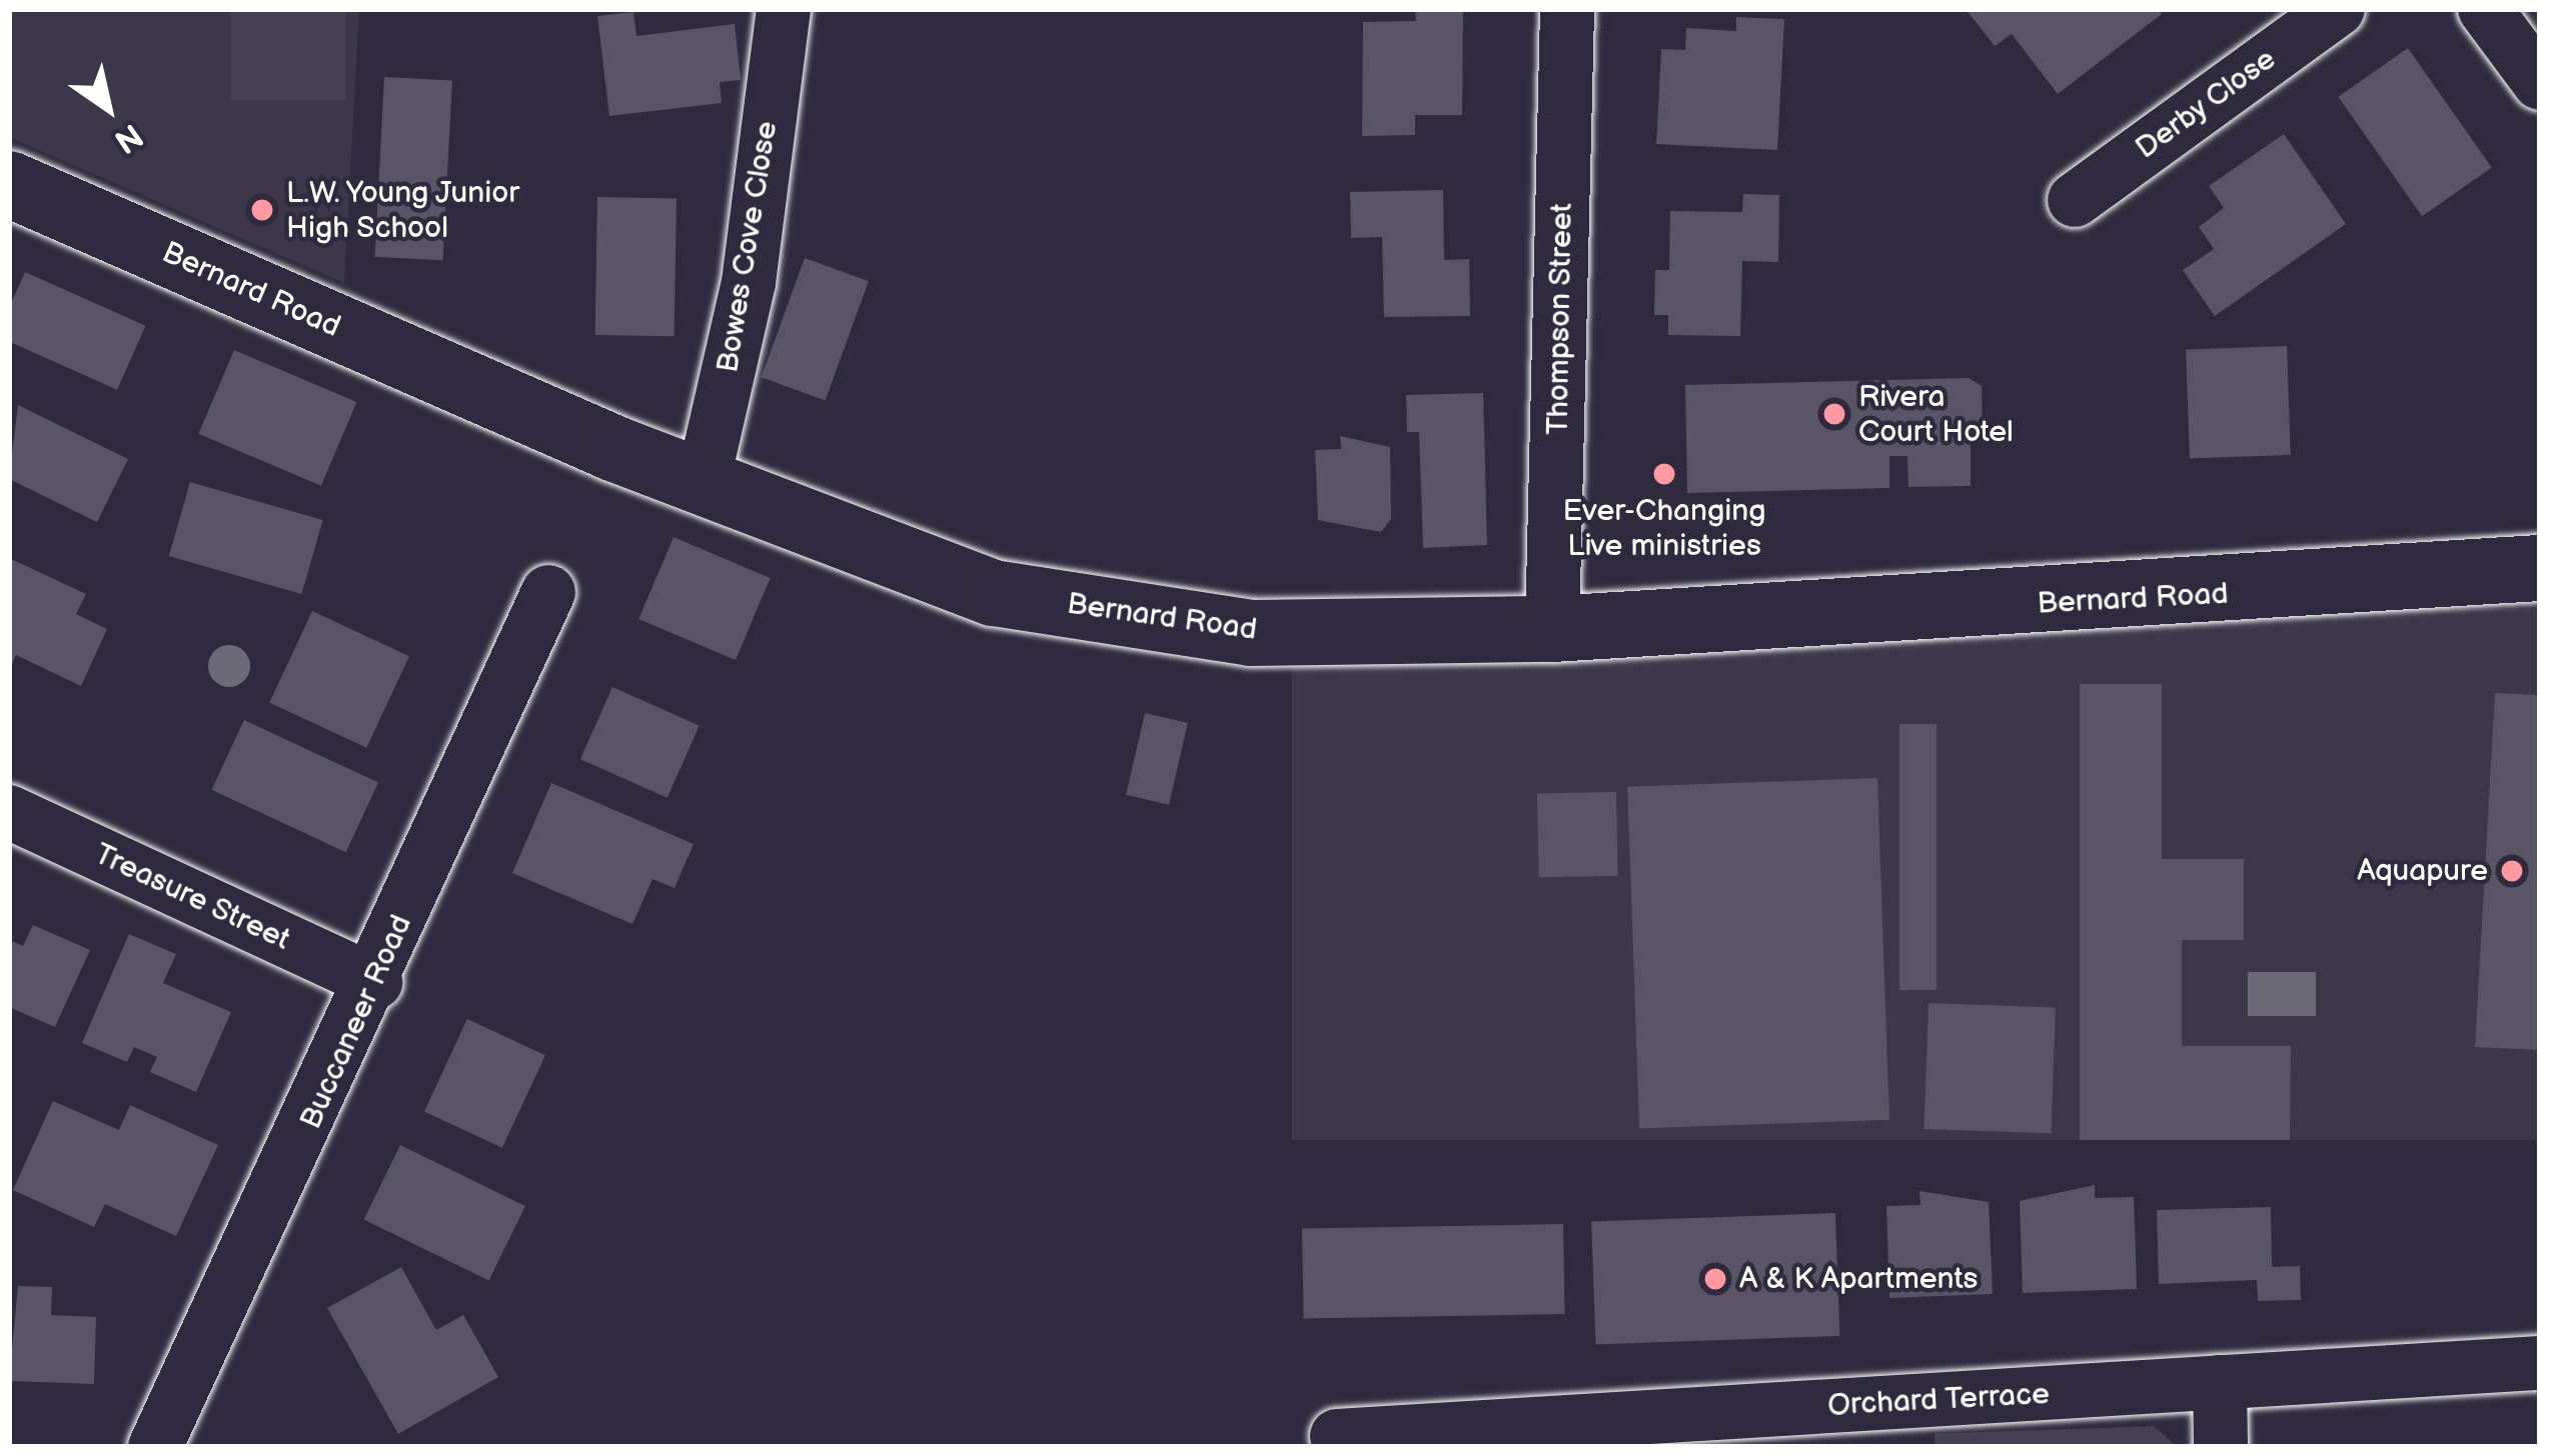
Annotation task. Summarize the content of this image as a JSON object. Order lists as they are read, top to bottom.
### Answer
{
  "streets": {
    "main road": ["Bernard Road"],
    "street": [
      "Derby Close",
      "Bowes Cove Close",
      "Thompson Street",
      "Treasure Street",
      "Buccaneer Road",
      "Orchard Terrace"
    ]
  },
  "crossings": [
    ["Bowes Cove Close", "Bernard Road"],
    ["Bernard Road", "Thompson Street"],
    ["Treasure Street", "Buccaneer Road"]
  ],
  "places": [
    "L.W. Young Junior High School",
    "Rivera Court Hotel",
    "Ever-Changing Live ministries",
    "Aquapure",
    "A & K Apartments"
  ],
  "north": "bottom right"
}
